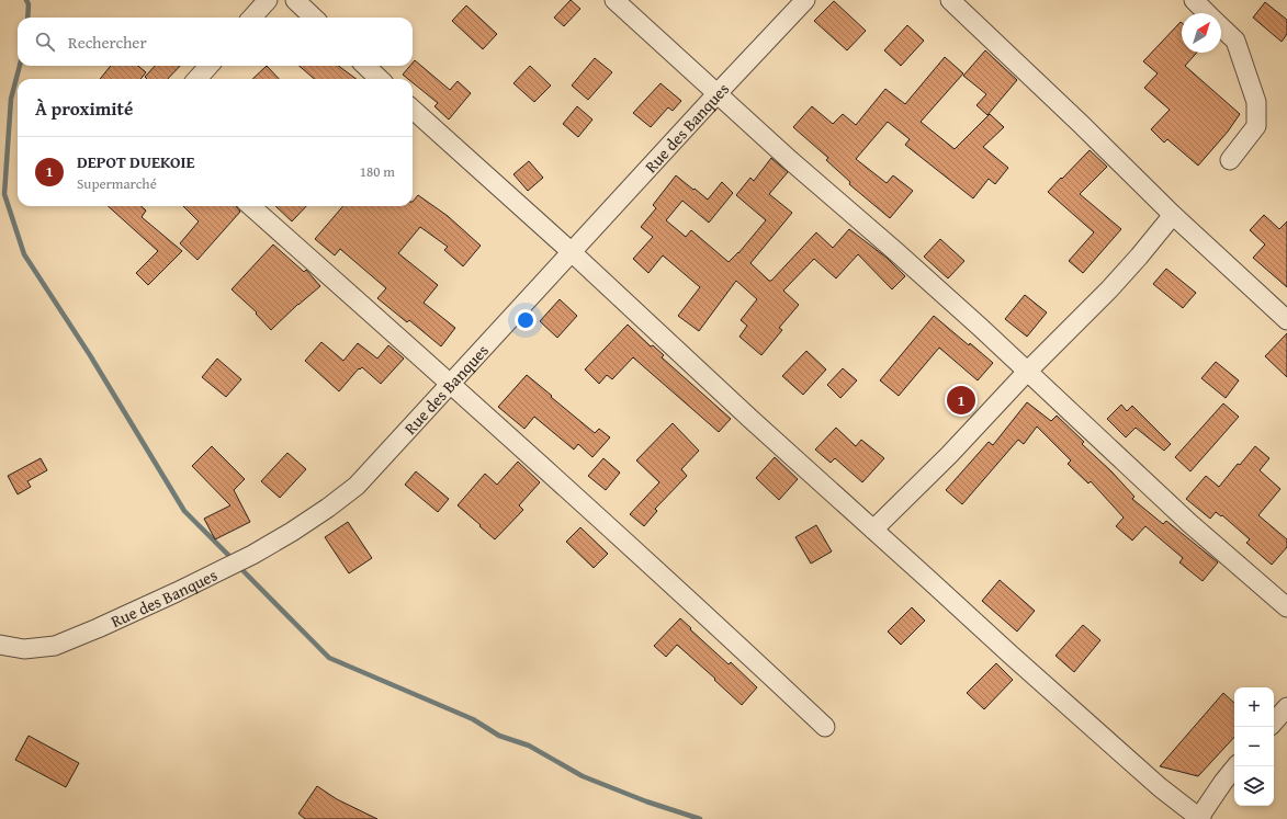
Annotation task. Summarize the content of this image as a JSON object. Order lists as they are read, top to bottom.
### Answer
{
  "streets": {
    "street": ["Rue des Banques"]
  },
  "north": "top right",
  "page": {
    "search": "Rechercher",
    "heading": "À proximité",
    "list": [
      {
        "mark": "1",
        "name": "DEPOT DUEKOIE",
        "note": "Supermarché",
        "value": "180 m"
      }
    ],
    "pins": "1",
    "map_buttons": ["+", "−"]
  }
}
